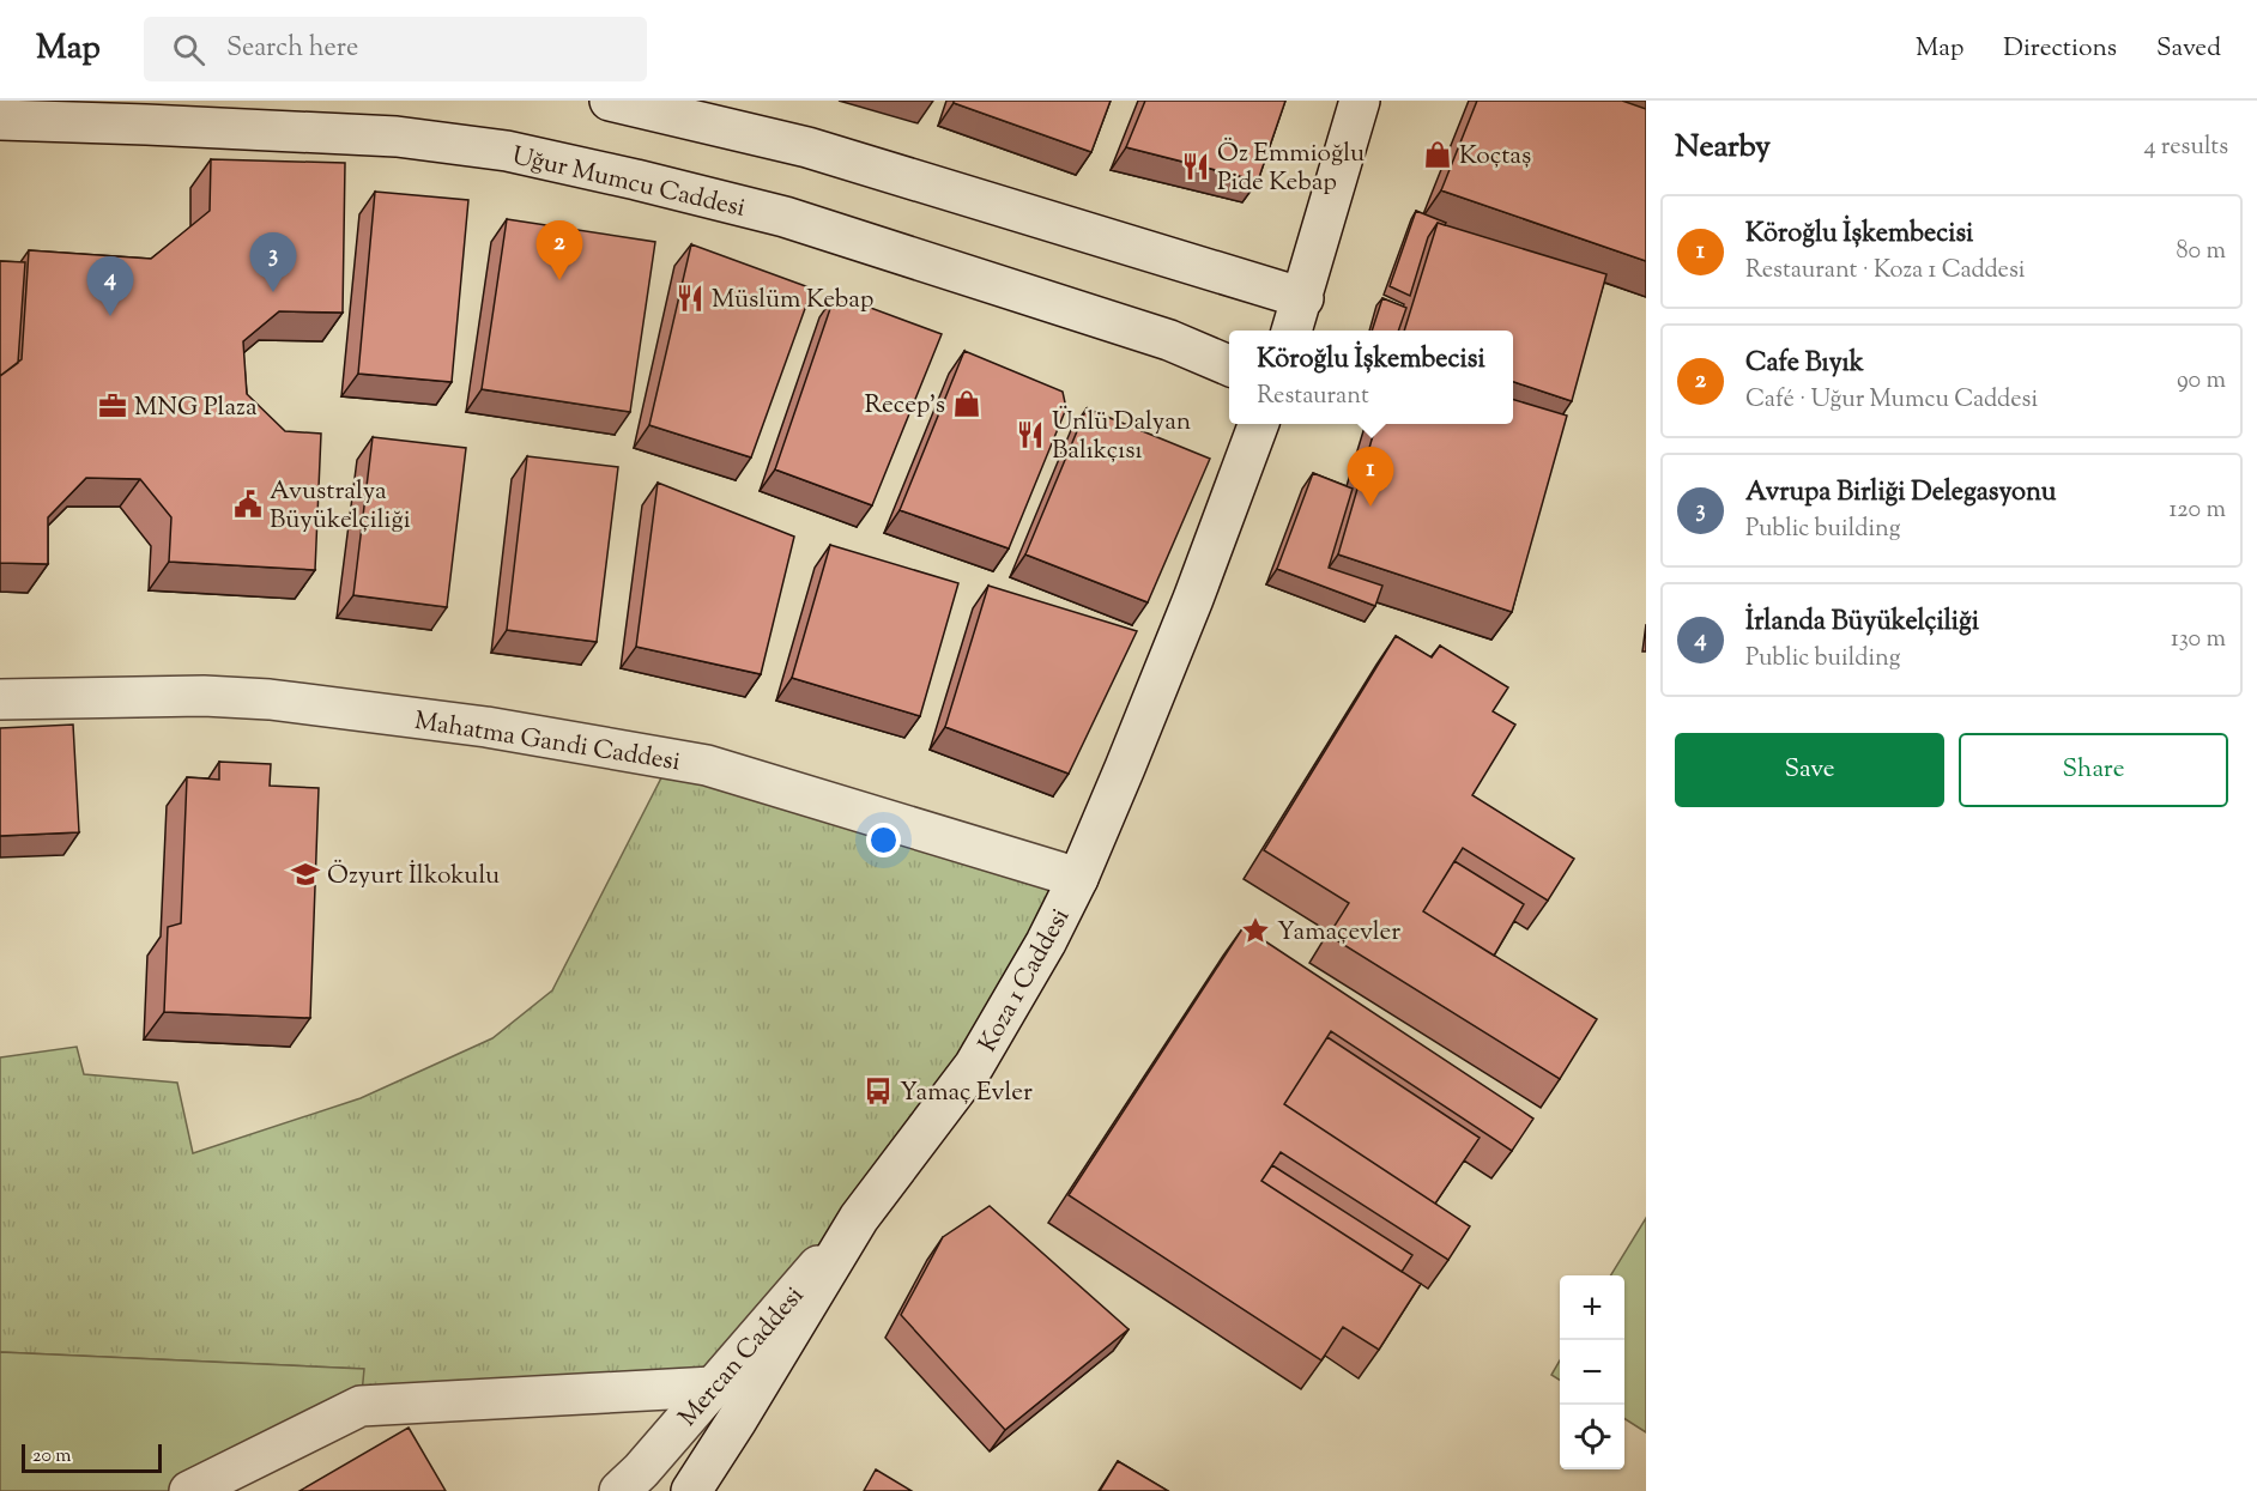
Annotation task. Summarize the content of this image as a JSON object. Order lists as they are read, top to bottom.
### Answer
{
  "streets": {
    "main road": [
      "Uğur Mumcu Caddesi",
      "Mahatma Gandi Caddesi",
      "Koza 1 Caddesi",
      "Mercan Caddesi"
    ]
  },
  "crossings": [
    ["Mahatma Gandi Caddesi", "Koza 1 Caddesi"],
    ["Koza 1 Caddesi", "Mercan Caddesi"]
  ],
  "places": {
    "shop": ["Koçtaş", "Recep's"],
    "restaurant": ["Öz Emmioğlu Pide Kebap", "Müslüm Kebap", "Ünlü Dalyan Balıkçısı"],
    "office": ["MNG Plaza"],
    "public building": ["Avustralya Büyükelçiliği"],
    "school or university": ["Özyurt İlkokulu"],
    "place": ["Yamaçevler"],
    "bus stop": ["Yamaç Evler"]
  },
  "scale_bar": "20 m",
  "page": {
    "header": "Map",
    "search": "Search here",
    "nav": ["Map", "Directions", "Saved"],
    "heading": ["Nearby", "4 results"],
    "list": [
      {
        "mark": "1",
        "name": "Köroğlu İşkembecisi",
        "note": "Restaurant · Koza 1 Caddesi",
        "value": "80 m"
      },
      {
        "mark": "2",
        "name": "Cafe Bıyık",
        "note": "Café · Uğur Mumcu Caddesi",
        "value": "90 m"
      },
      {
        "mark": "3",
        "name": "Avrupa Birliği Delegasyonu",
        "note": "Public building",
        "value": "120 m"
      },
      {
        "mark": "4",
        "name": "İrlanda Büyükelçiliği",
        "note": "Public building",
        "value": "130 m"
      }
    ],
    "pins": [
      "2",
      "3",
      "4",
      "1"
    ],
    "popup": ["Köroğlu İşkembecisi", "Restaurant"],
    "buttons": ["Save", "Share"],
    "map_buttons": ["+", "−"],
    "scale": "20 m"
  }
}
